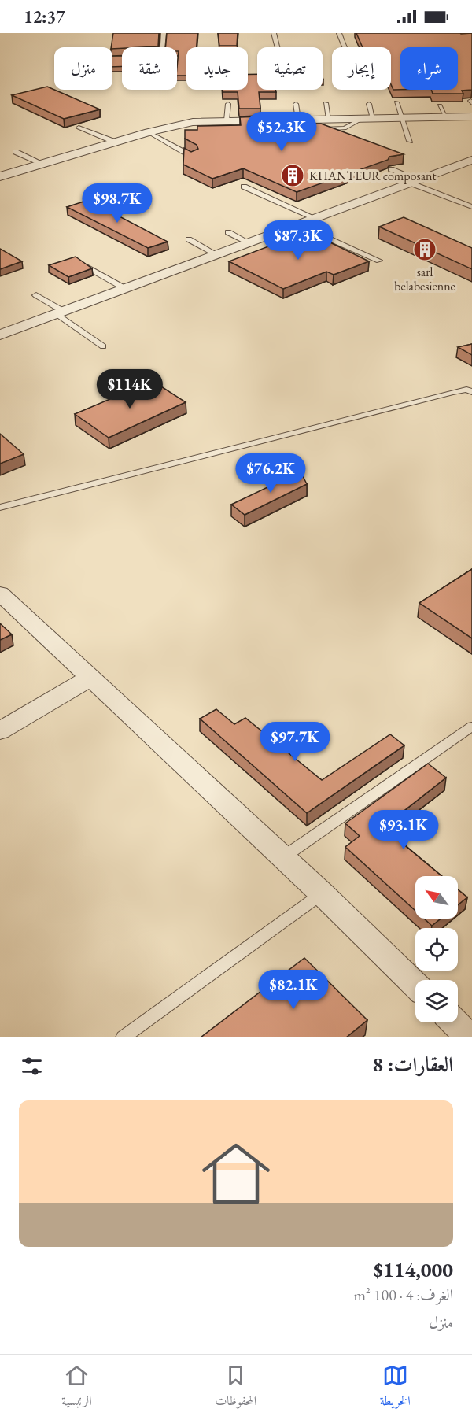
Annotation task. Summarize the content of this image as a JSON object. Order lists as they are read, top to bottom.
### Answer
{
  "places": {
    "building": ["KHANTEUR composant", "sarl belabesienne"]
  },
  "north": "top left",
  "page": {
    "status": "12:37",
    "chip": [
      "شراء",
      "إيجار",
      "تصفية",
      "جديد",
      "شقة",
      "منزل"
    ],
    "price": [
      "$52.3K",
      "$98.7K",
      "$87.3K",
      "$114K",
      "$76.2K",
      "$97.7K",
      "$93.1K",
      "$82.1K"
    ],
    "heading": "العقارات: 8",
    "list": [
      {
        "name": "$114,000",
        "note": "الغرف: 4 · 100 m² · منزل"
      }
    ],
    "tabs": ["الخريطة", "المحفوظات", "الرئيسية"]
  }
}
